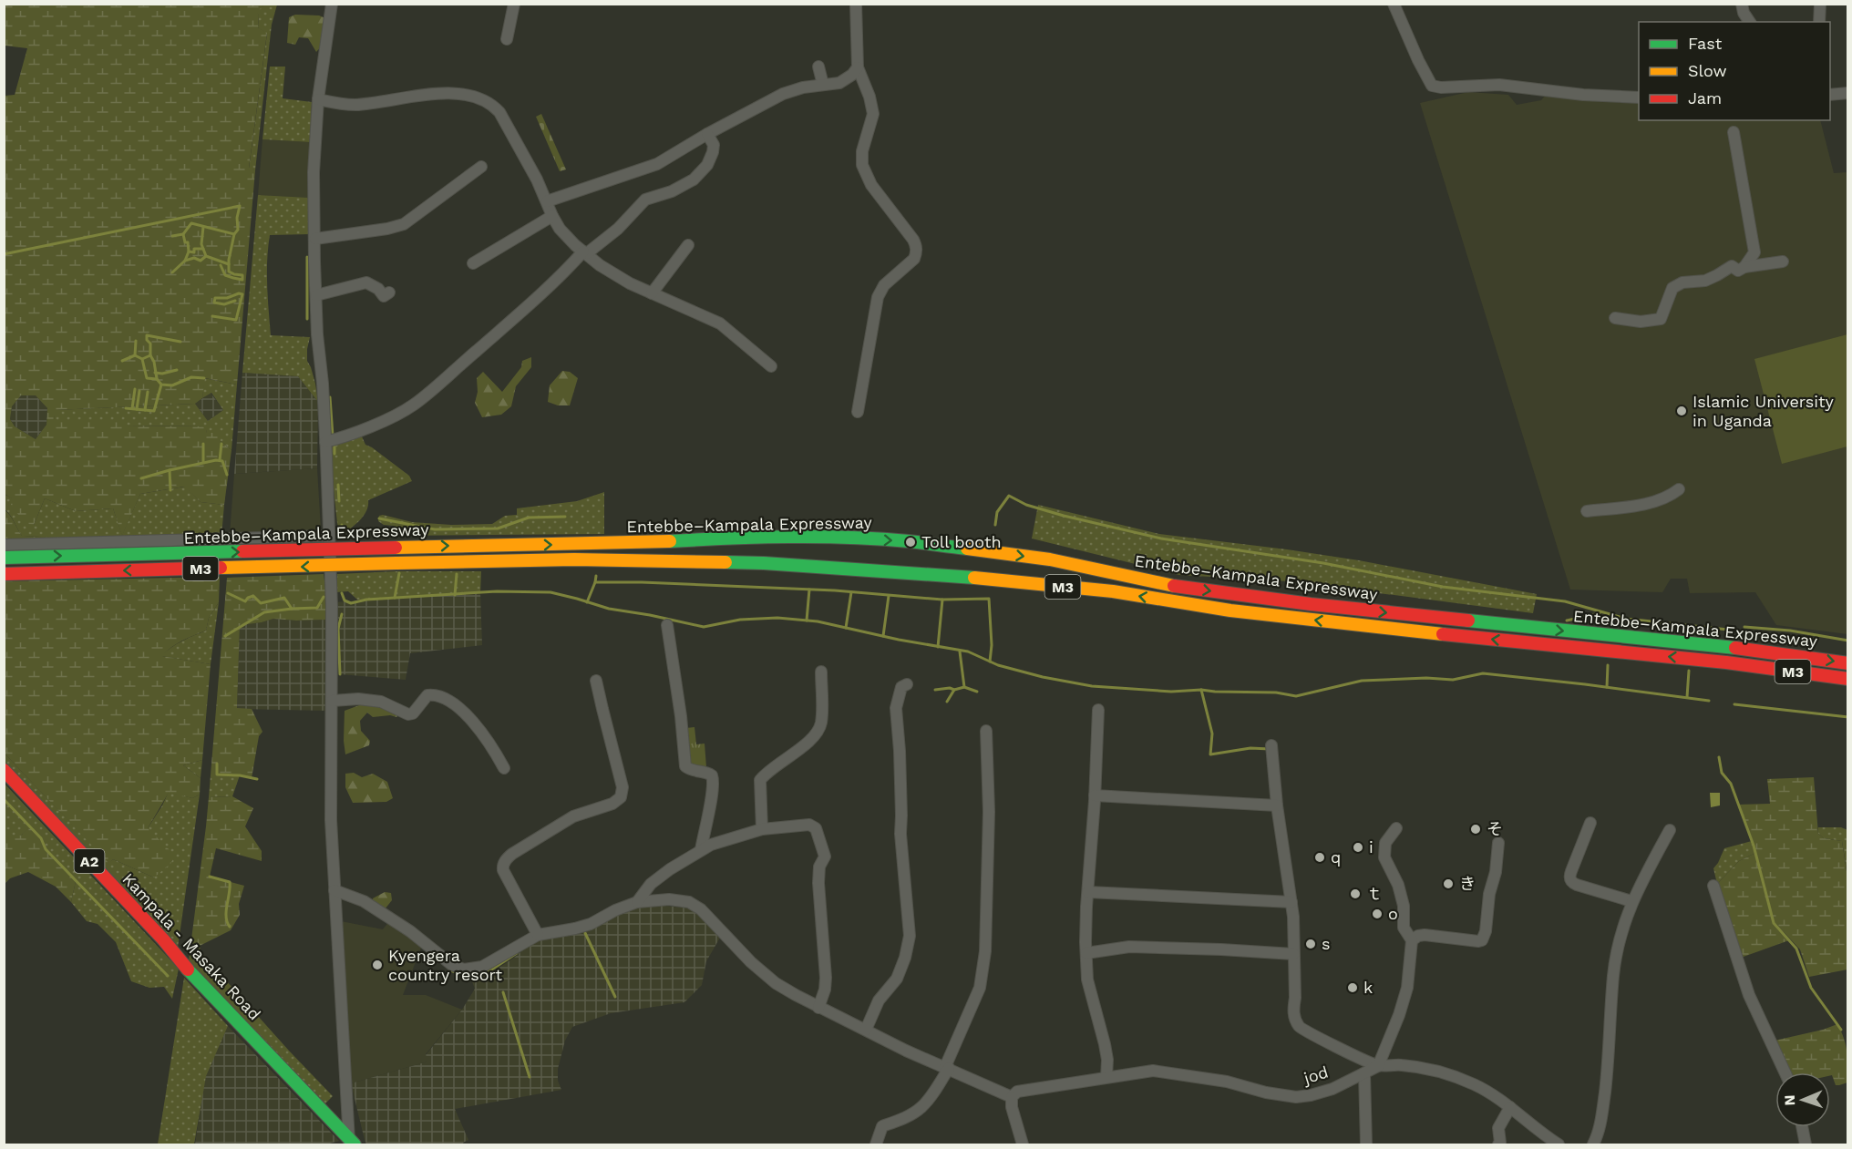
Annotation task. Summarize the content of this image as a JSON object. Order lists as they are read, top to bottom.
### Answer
{
  "streets": {
    "highway": [
      "Entebbe–Kampala Expressway",
      "M3",
      "A2",
      "Kampala - Masaka Road"
    ],
    "street": ["jod"]
  },
  "places": [
    "Islamic University in Uganda",
    "Toll booth",
    "そ",
    "i",
    "q",
    "き",
    "ｔ",
    "o",
    "s",
    "Kyengera country resort",
    "k"
  ],
  "legend": ["Fast", "Slow", "Jam"],
  "north": "left"
}
